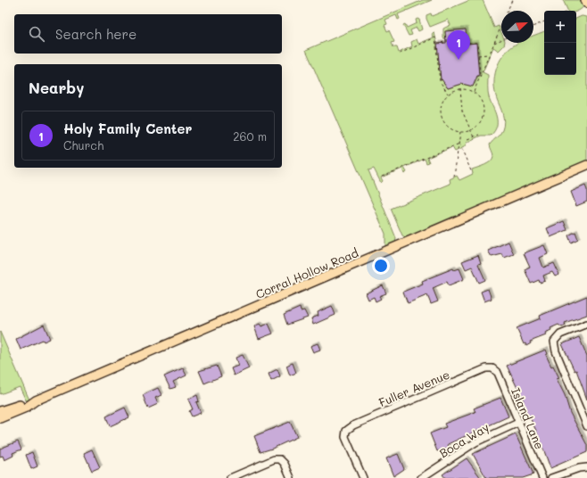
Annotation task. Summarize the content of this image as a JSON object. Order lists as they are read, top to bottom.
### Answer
{
  "streets": {
    "main road": ["Corral Hollow Road"],
    "street": ["Fuller Avenue", "Island Lane", "Boca Way"]
  },
  "crossings": [
    ["Fuller Avenue", "Island Lane"],
    ["Island Lane", "Boca Way"]
  ],
  "north": "top right",
  "page": {
    "map_buttons": ["+", "−"],
    "search": "Search here",
    "pins": "1",
    "heading": "Nearby",
    "list": [
      {
        "mark": "1",
        "name": "Holy Family Center",
        "note": "Church",
        "value": "260 m"
      }
    ]
  }
}
